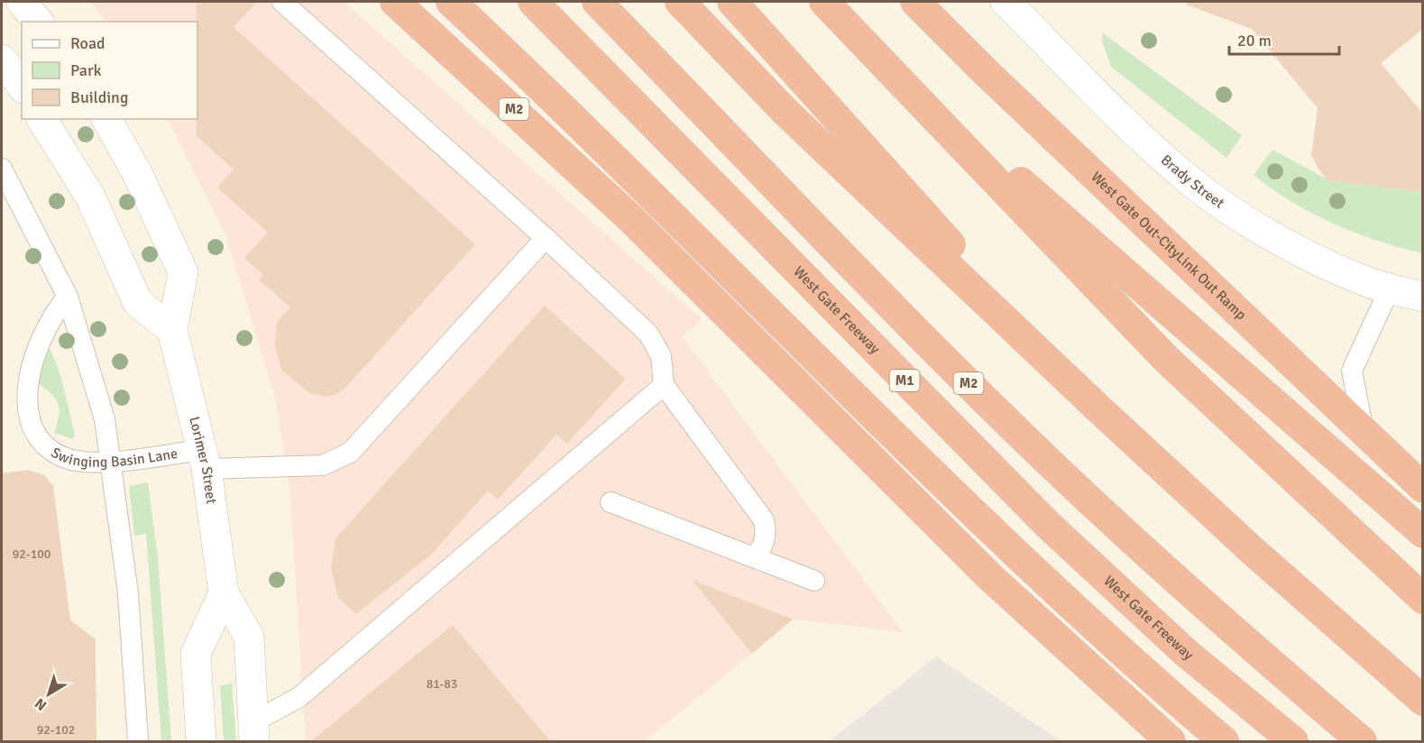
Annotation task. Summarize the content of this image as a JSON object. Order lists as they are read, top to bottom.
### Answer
{
  "streets": {
    "highway": [
      "M2",
      "West Gate Out-CityLink Out Ramp",
      "West Gate Freeway",
      "M1"
    ],
    "main road": ["Brady Street", "Lorimer Street"],
    "lane": ["Swinging Basin Lane"]
  },
  "crossings": [
    ["Swinging Basin Lane", "Lorimer Street"]
  ],
  "house_numbers": ["92-100", "81-83", "92-102"],
  "legend": ["Road", "Park", "Building"],
  "scale_bar": "20 m",
  "north": "bottom left"
}
